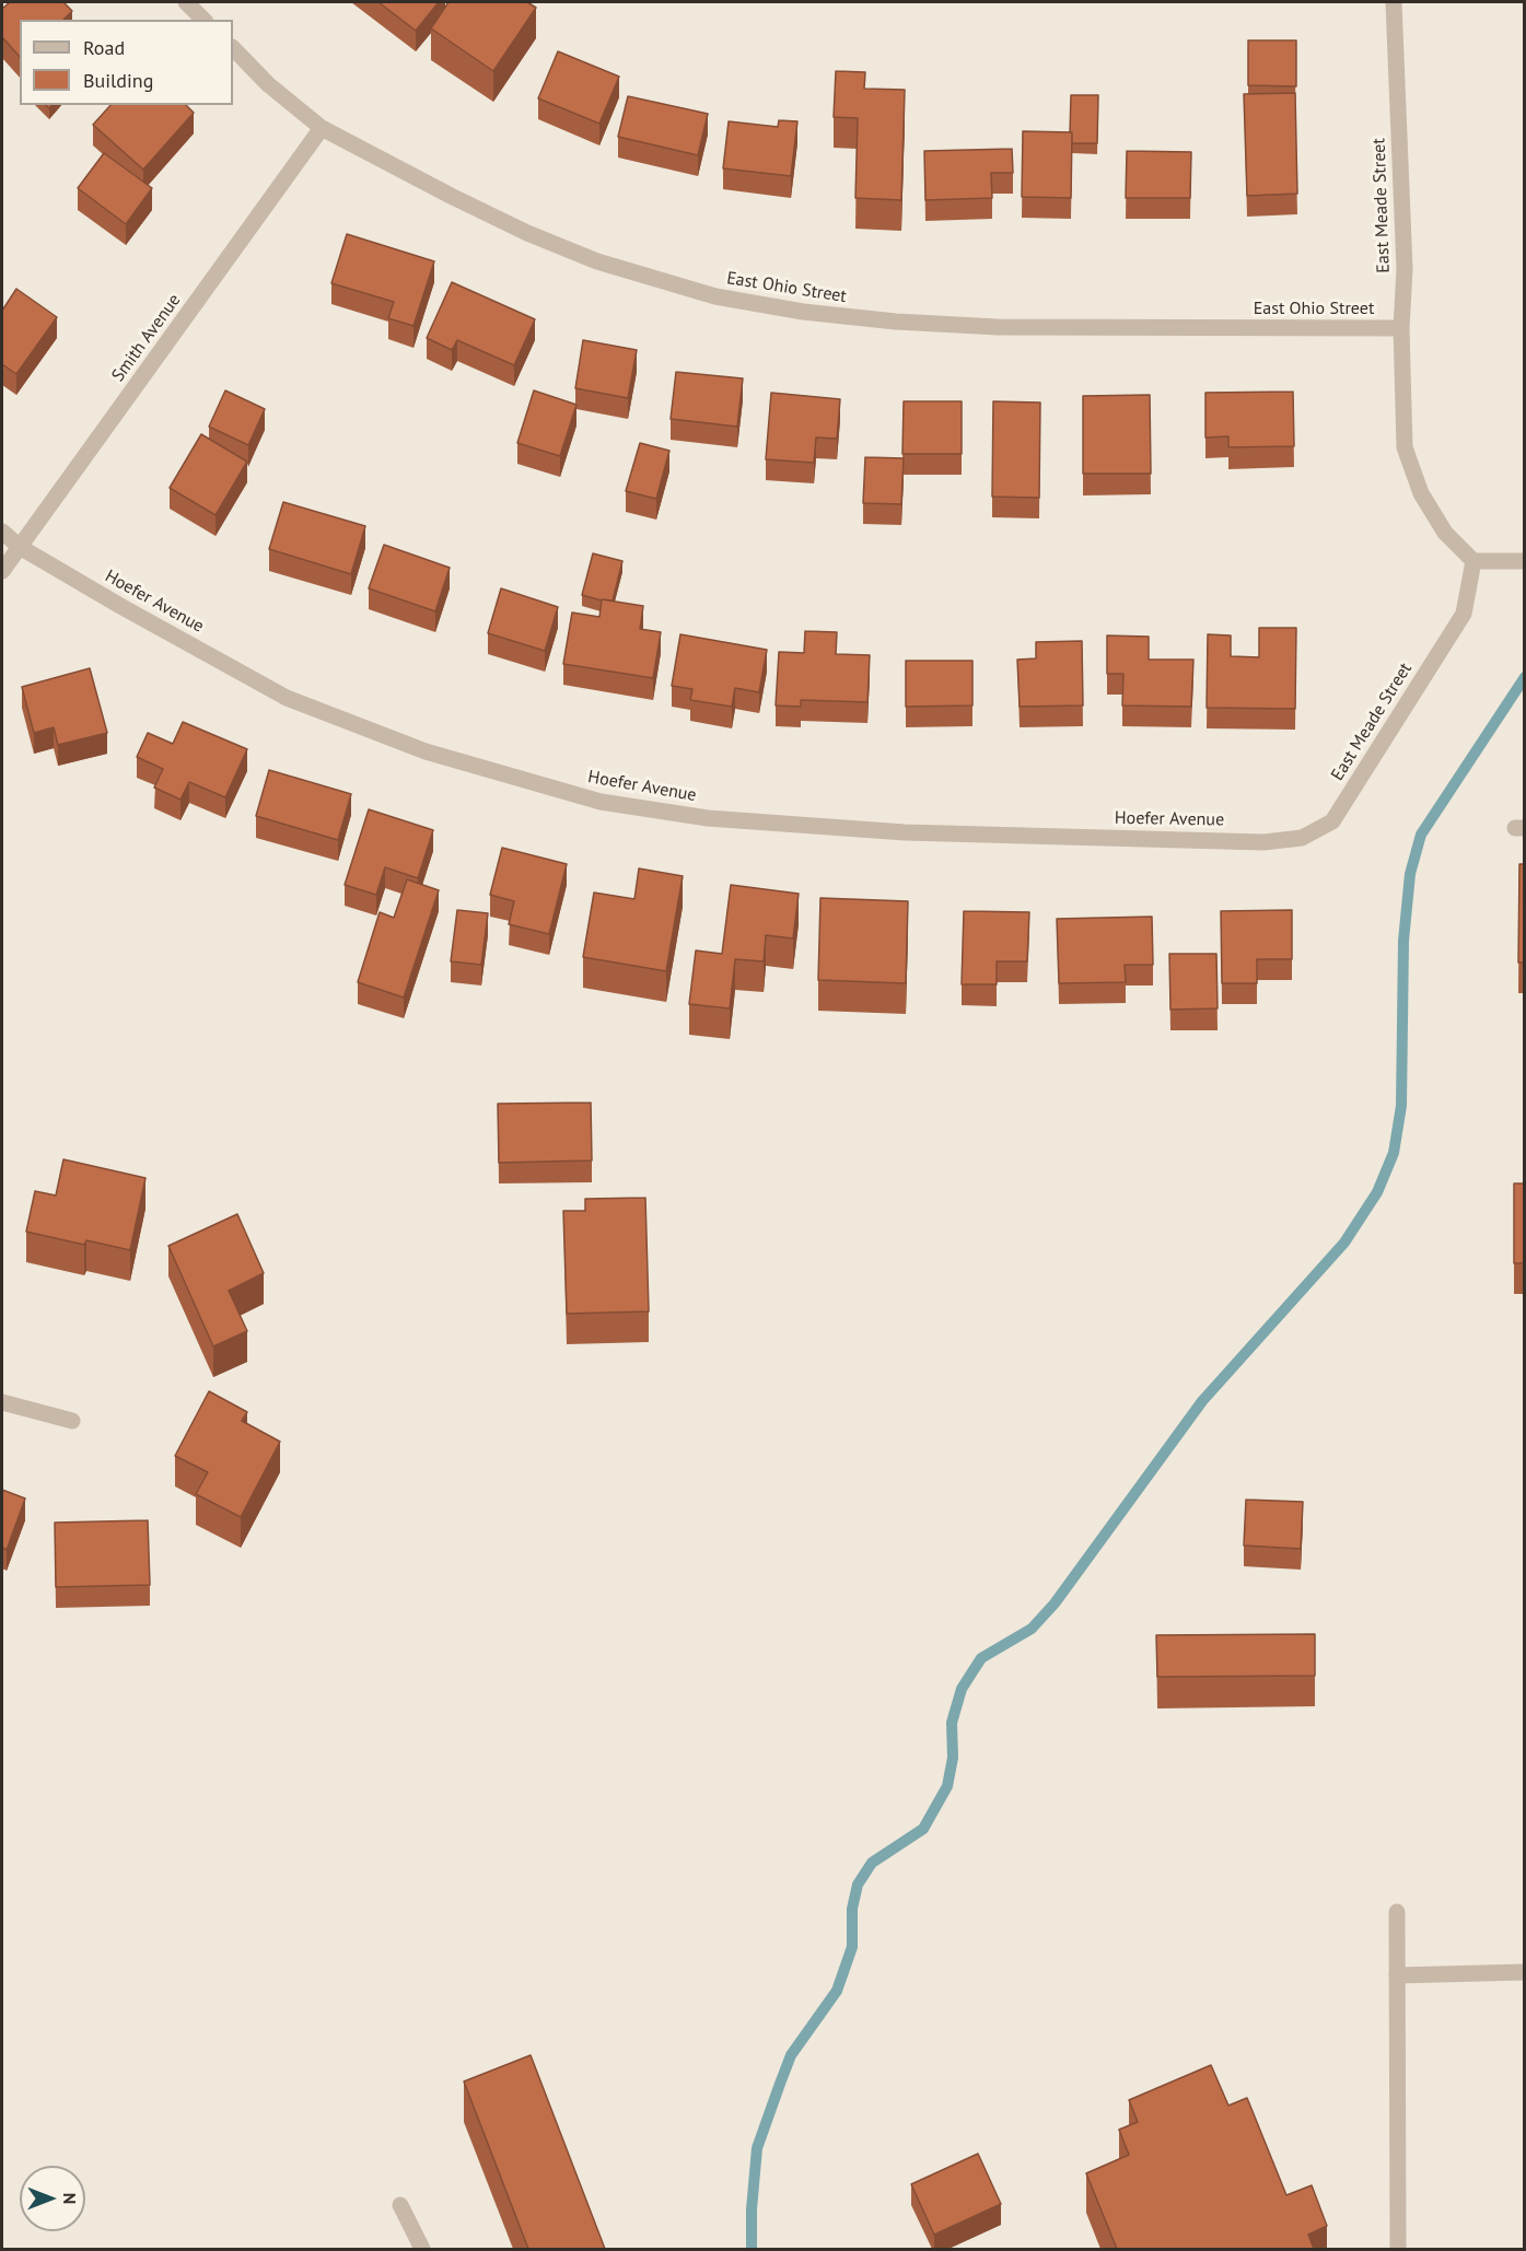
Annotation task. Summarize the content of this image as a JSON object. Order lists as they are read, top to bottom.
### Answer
{
  "streets": {
    "street": [
      "East Meade Street",
      "East Ohio Street",
      "Smith Avenue",
      "Hoefer Avenue"
    ]
  },
  "crossings": [
    ["East Meade Street", "East Ohio Street"],
    ["East Meade Street", "Hoefer Avenue"],
    ["East Ohio Street", "Smith Avenue"],
    ["Smith Avenue", "Hoefer Avenue"]
  ],
  "legend": ["Road", "Building"],
  "north": "right"
}
